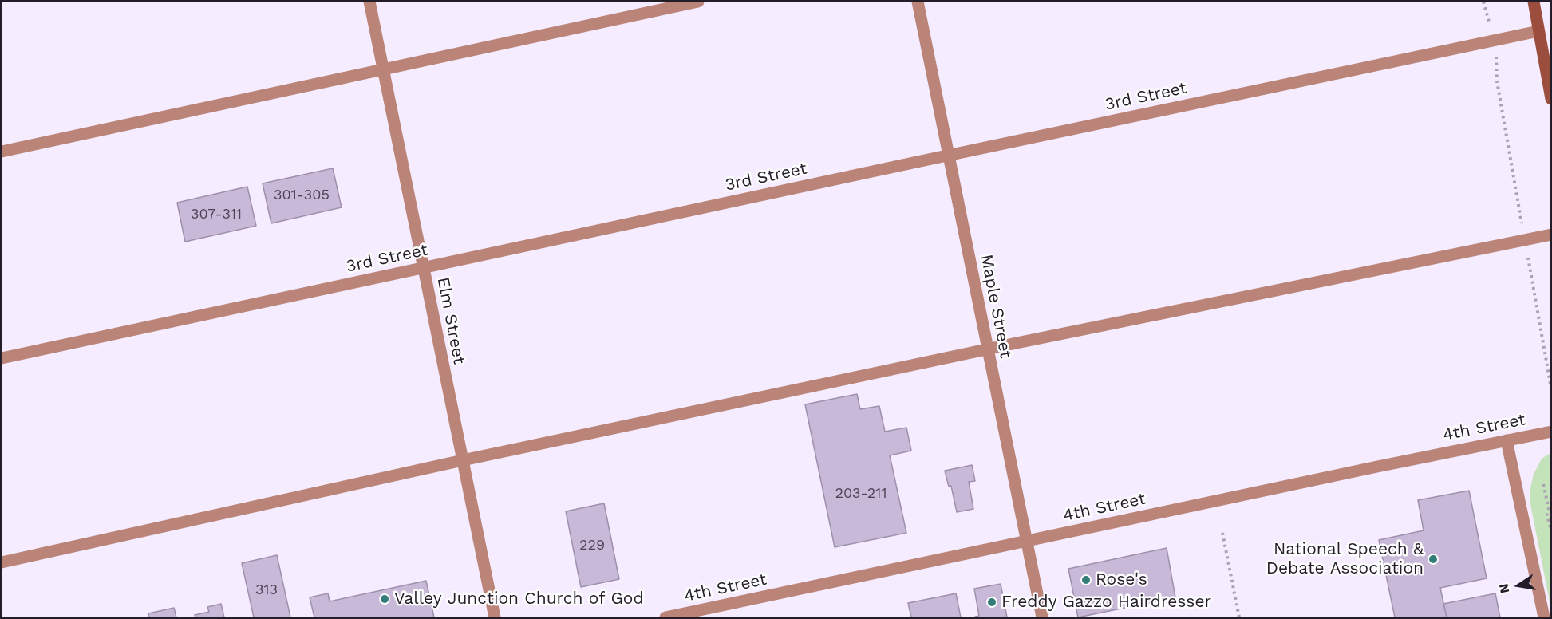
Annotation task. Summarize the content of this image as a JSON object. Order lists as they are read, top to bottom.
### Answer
{
  "streets": {
    "street": [
      "3rd Street",
      "Maple Street",
      "Elm Street",
      "4th Street"
    ]
  },
  "crossings": [
    ["3rd Street", "Maple Street"],
    ["3rd Street", "Elm Street"],
    ["Maple Street", "4th Street"]
  ],
  "places": [
    "National Speech & Debate Association",
    "Rose's",
    "Valley Junction Church of God",
    "Freddy Gazzo Hairdresser"
  ],
  "house_numbers": [
    "301-305",
    "307-311",
    "203-211",
    "229",
    "313"
  ],
  "north": "left"
}
